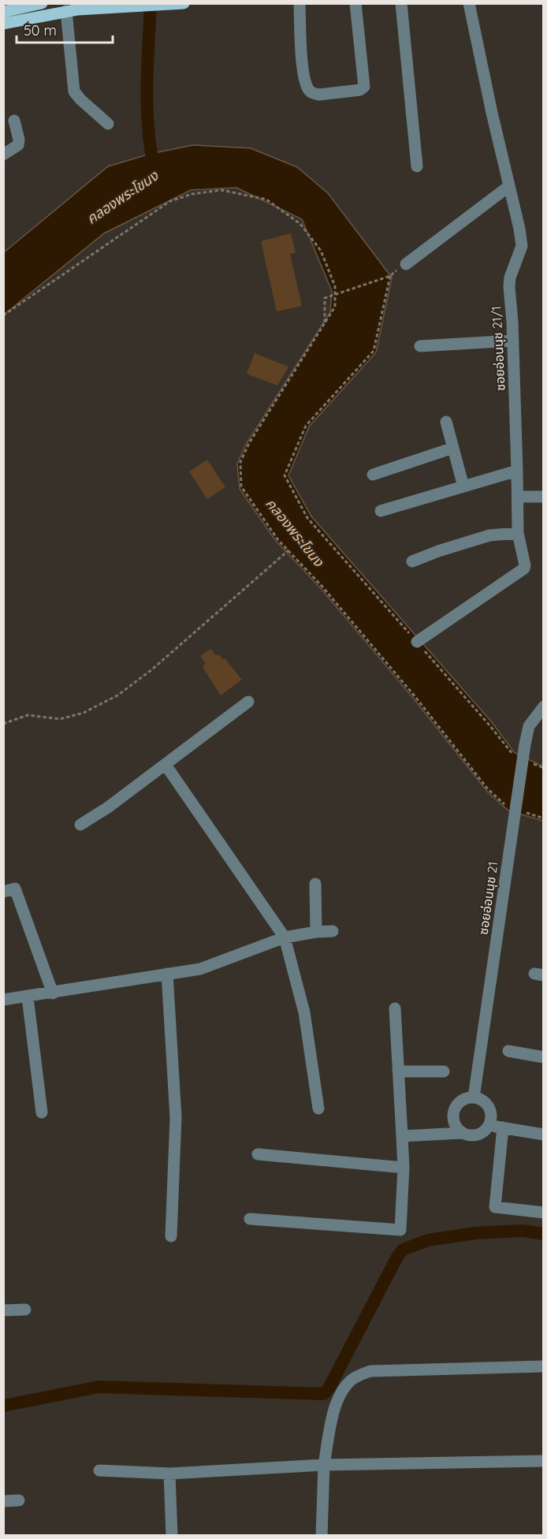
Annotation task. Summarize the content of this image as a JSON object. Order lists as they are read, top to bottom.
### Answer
{
  "streets": {
    "street": ["ซอยอ่อนนุช 21/1", "ซอยอ่อนนุช 21"]
  },
  "water": ["คลองพระโขนง"],
  "scale_bar": "50 m"
}
